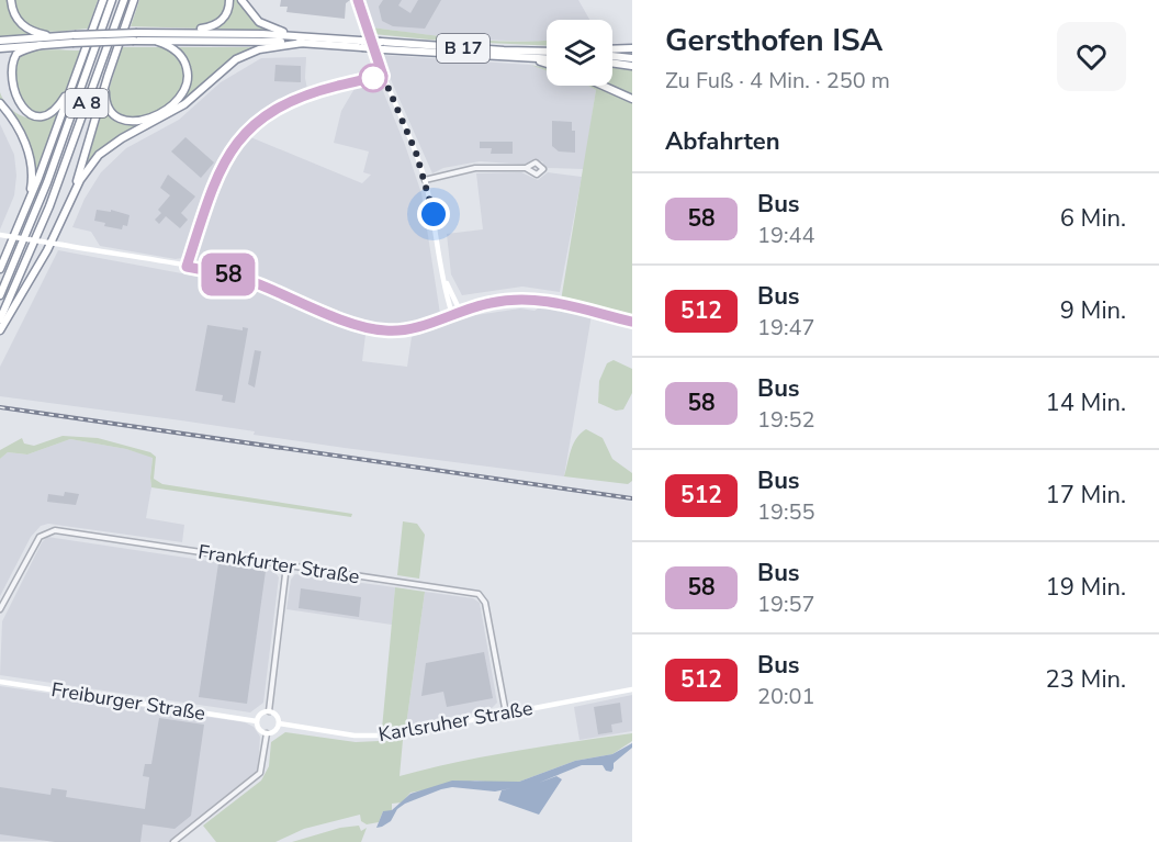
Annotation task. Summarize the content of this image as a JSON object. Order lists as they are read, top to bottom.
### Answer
{
  "streets": {
    "highway": ["B 17", "A 8"],
    "street": ["Frankfurter Straße", "Freiburger Straße", "Karlsruher Straße"]
  },
  "crossings": [
    ["Frankfurter Straße", "Karlsruher Straße"],
    ["Freiburger Straße", "Karlsruher Straße"]
  ],
  "lines": ["bus line 58"],
  "page": {
    "on_map": "58",
    "heading": [
      ["Gersthofen ISA", "Zu Fuß · 4 Min. · 250 m"],
      "Abfahrten"
    ],
    "list": [
      {
        "mark": "58",
        "name": "Bus",
        "note": "19:44",
        "value": "6 Min."
      },
      {
        "mark": "512",
        "name": "Bus",
        "note": "19:47",
        "value": "9 Min."
      },
      {
        "mark": "58",
        "name": "Bus",
        "note": "19:52",
        "value": "14 Min."
      },
      {
        "mark": "512",
        "name": "Bus",
        "note": "19:55",
        "value": "17 Min."
      },
      {
        "mark": "58",
        "name": "Bus",
        "note": "19:57",
        "value": "19 Min."
      },
      {
        "mark": "512",
        "name": "Bus",
        "note": "20:01",
        "value": "23 Min."
      }
    ]
  }
}
